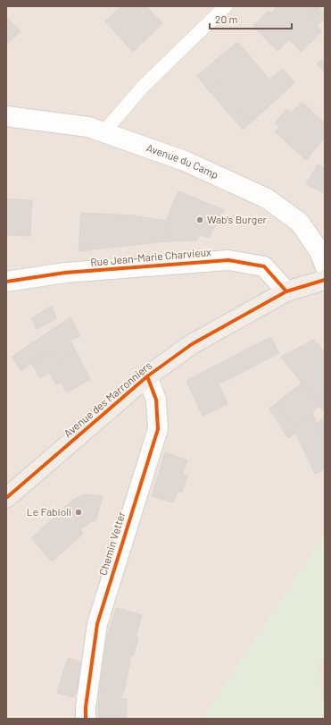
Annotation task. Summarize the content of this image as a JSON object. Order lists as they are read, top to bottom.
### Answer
{
  "streets": {
    "main road": ["Avenue des Marronniers"],
    "street": ["Avenue du Camp", "Rue Jean-Marie Charvieux", "Chemin Vetter"]
  },
  "crossings": [
    ["Rue Jean-Marie Charvieux", "Avenue des Marronniers"],
    ["Avenue des Marronniers", "Chemin Vetter"]
  ],
  "places": ["Wab's Burger", "Le Fabioli"],
  "scale_bar": "20 m"
}
